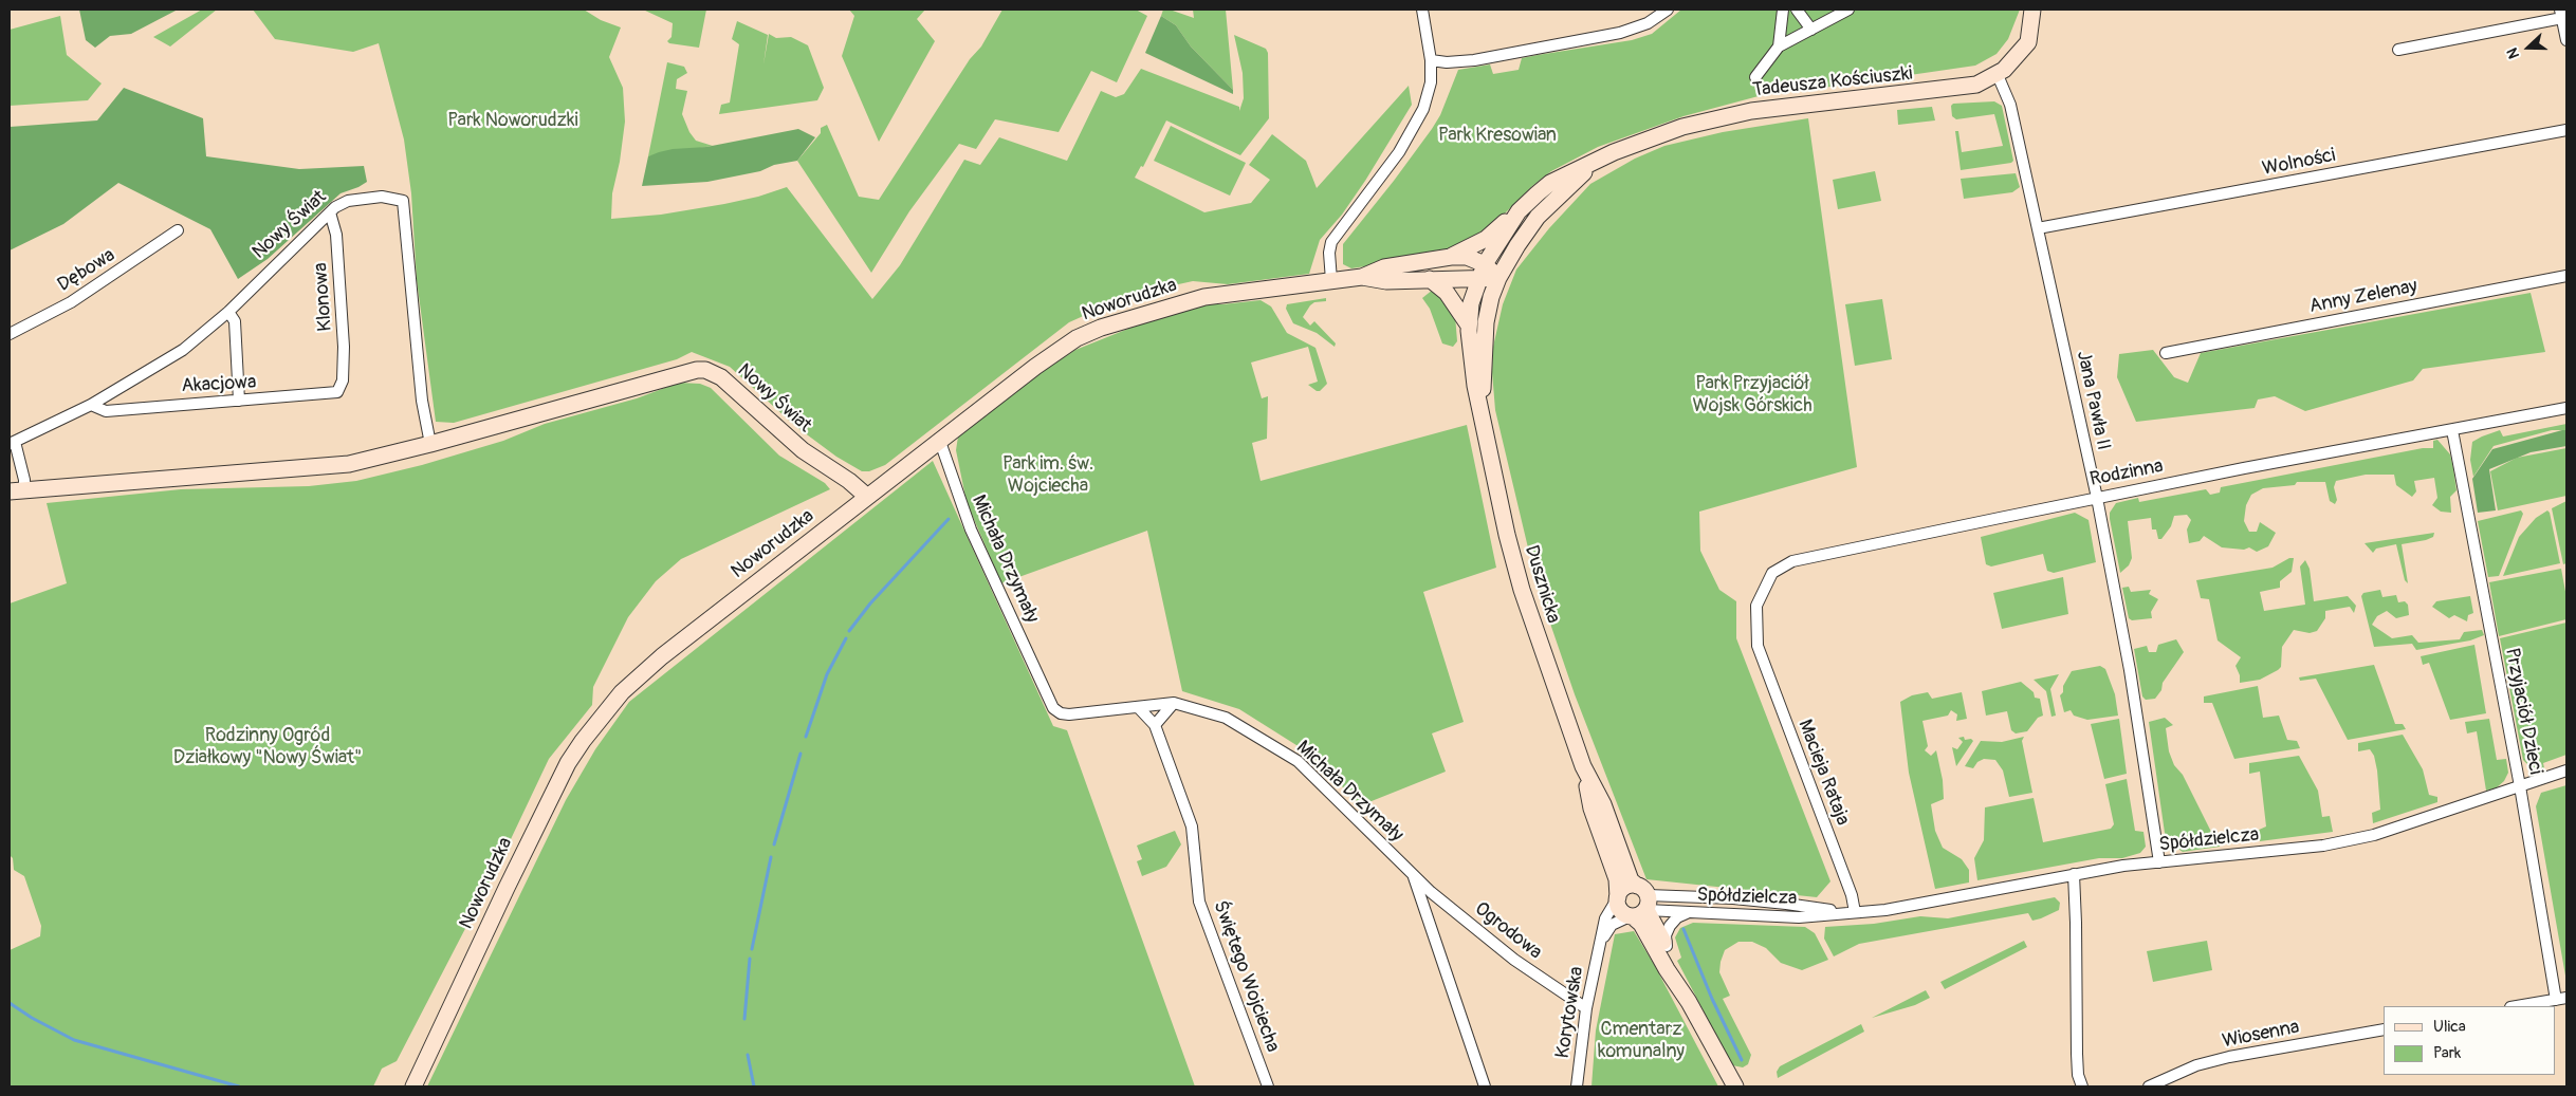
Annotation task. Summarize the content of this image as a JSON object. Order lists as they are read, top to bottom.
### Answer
{
  "streets": {
    "street": [
      "Tadeusza Kościuszki",
      "Wolności",
      "Nowy Świat",
      "Dębowa",
      "Klonowa",
      "Anny Zelenay",
      "Noworudzka",
      "Akacjowa",
      "Jana Pawła II",
      "Rodzinna",
      "Michała Drzymały",
      "Dusznicka",
      "Przyjaciół Dzieci",
      "Macieja Rataja",
      "Spółdzielcza",
      "Ogrodowa",
      "Świętego Wojciecha",
      "Korytowska",
      "Wiosenna"
    ]
  },
  "crossings": [
    ["Tadeusza Kościuszki", "Noworudzka"],
    ["Tadeusza Kościuszki", "Jana Pawła II"],
    ["Tadeusza Kościuszki", "Dusznicka"],
    ["Wolności", "Jana Pawła II"],
    ["Nowy Świat", "Klonowa"],
    ["Nowy Świat", "Noworudzka"],
    ["Nowy Świat", "Akacjowa"],
    ["Klonowa", "Akacjowa"],
    ["Noworudzka", "Michała Drzymały"],
    ["Noworudzka", "Dusznicka"],
    ["Jana Pawła II", "Rodzinna"],
    ["Jana Pawła II", "Spółdzielcza"],
    ["Rodzinna", "Przyjaciół Dzieci"],
    ["Rodzinna", "Macieja Rataja"],
    ["Michała Drzymały", "Ogrodowa"],
    ["Michała Drzymały", "Świętego Wojciecha"],
    ["Dusznicka", "Spółdzielcza"],
    ["Dusznicka", "Korytowska"],
    ["Przyjaciół Dzieci", "Spółdzielcza"],
    ["Macieja Rataja", "Spółdzielcza"],
    ["Spółdzielcza", "Korytowska"],
    ["Ogrodowa", "Korytowska"]
  ],
  "parks": [
    "Park Noworudzki",
    "Park Kresowian",
    "Park Przyjaciół Wojsk Górskich",
    "Park im. św. Wojciecha",
    "Rodzinny Ogród Działkowy \"Nowy Świat\"",
    "Cmentarz komunalny"
  ],
  "legend": ["Ulica", "Park"],
  "north": "left"
}
